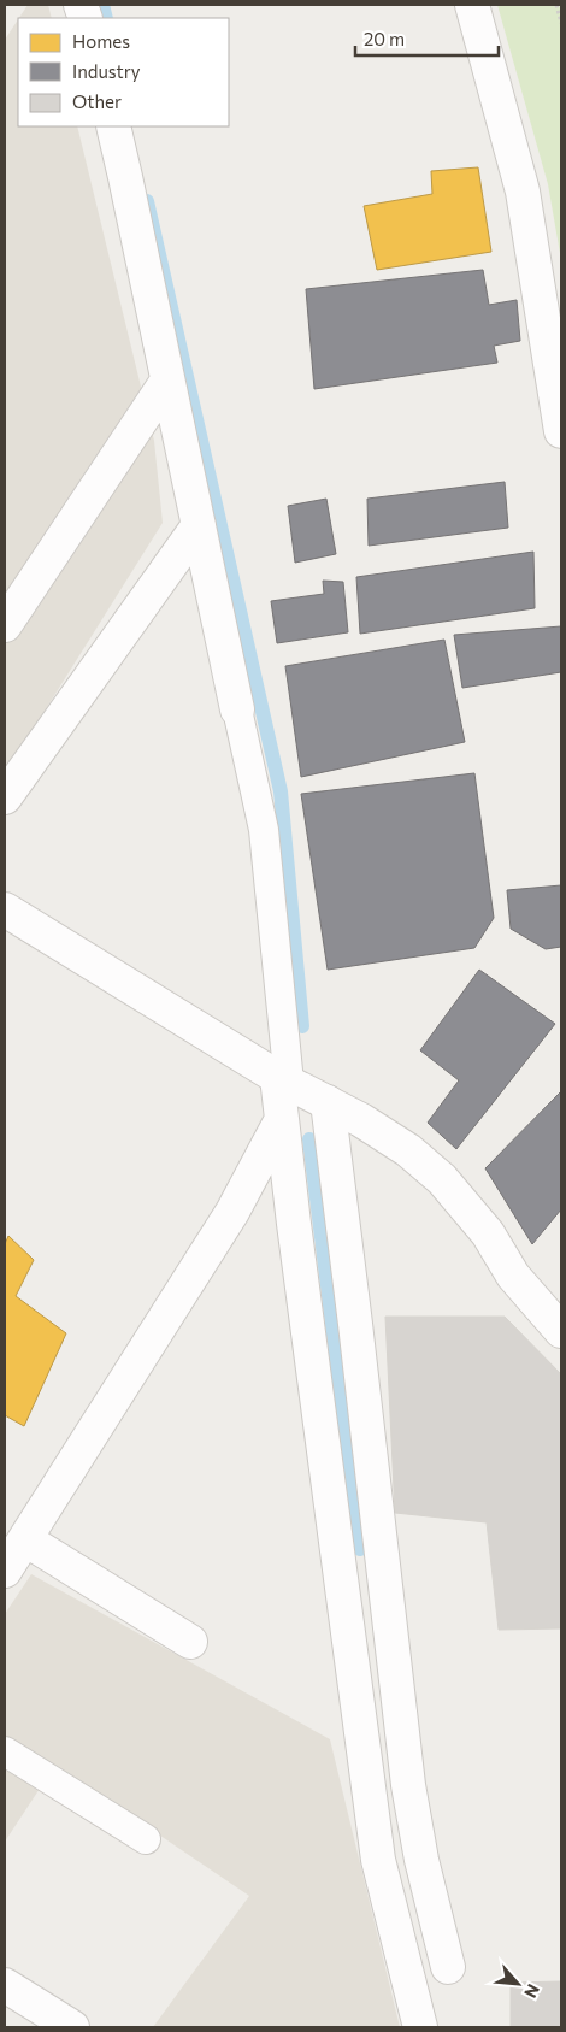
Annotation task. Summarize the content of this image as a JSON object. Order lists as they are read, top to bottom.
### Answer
{
  "legend": ["Homes", "Industry", "Other"],
  "scale_bar": "20 m",
  "north": "bottom right"
}
